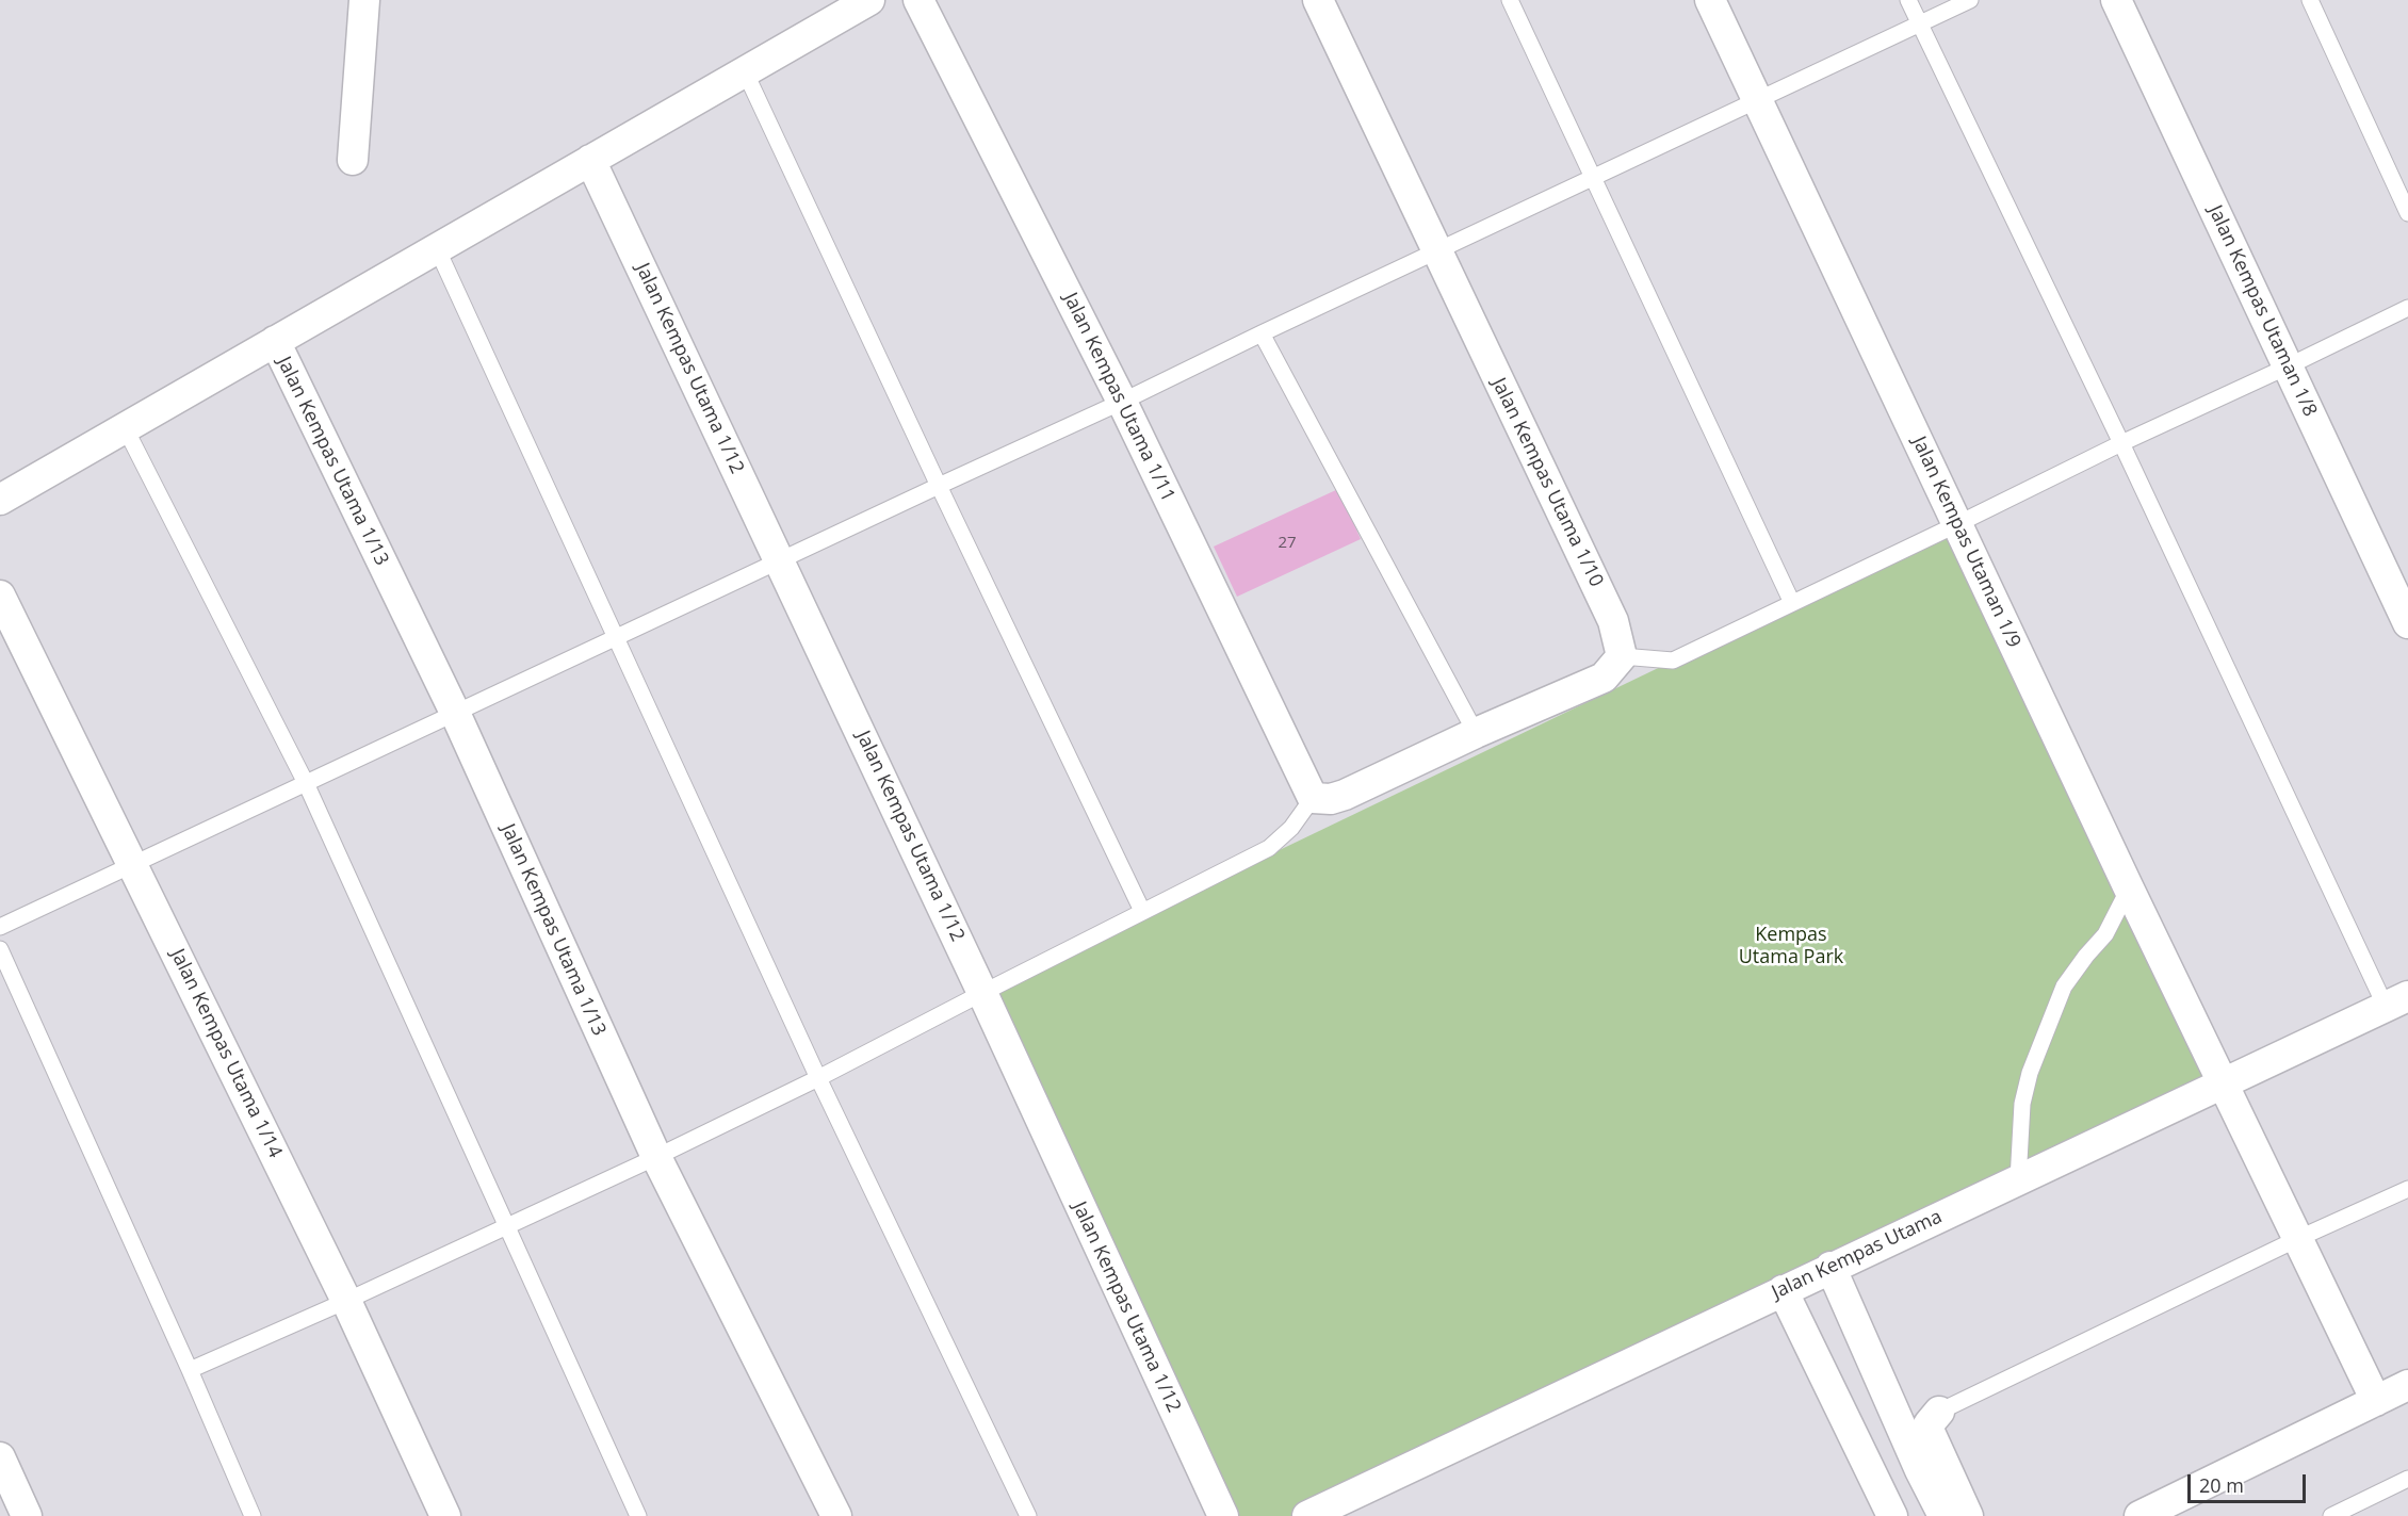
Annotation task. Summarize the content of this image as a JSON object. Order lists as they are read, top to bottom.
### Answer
{
  "streets": {
    "street": [
      "Jalan Kempas Utaman 1/8",
      "Jalan Kempas Utama 1/12",
      "Jalan Kempas Utama 1/11",
      "Jalan Kempas Utama 1/13",
      "Jalan Kempas Utama 1/10",
      "Jalan Kempas Utaman 1/9",
      "Jalan Kempas Utama 1/14",
      "Jalan Kempas Utama"
    ]
  },
  "crossings": [
    ["Jalan Kempas Utaman 1/9", "Jalan Kempas Utama"]
  ],
  "parks": ["Kempas Utama Park"],
  "house_numbers": ["27"],
  "scale_bar": "20 m"
}
